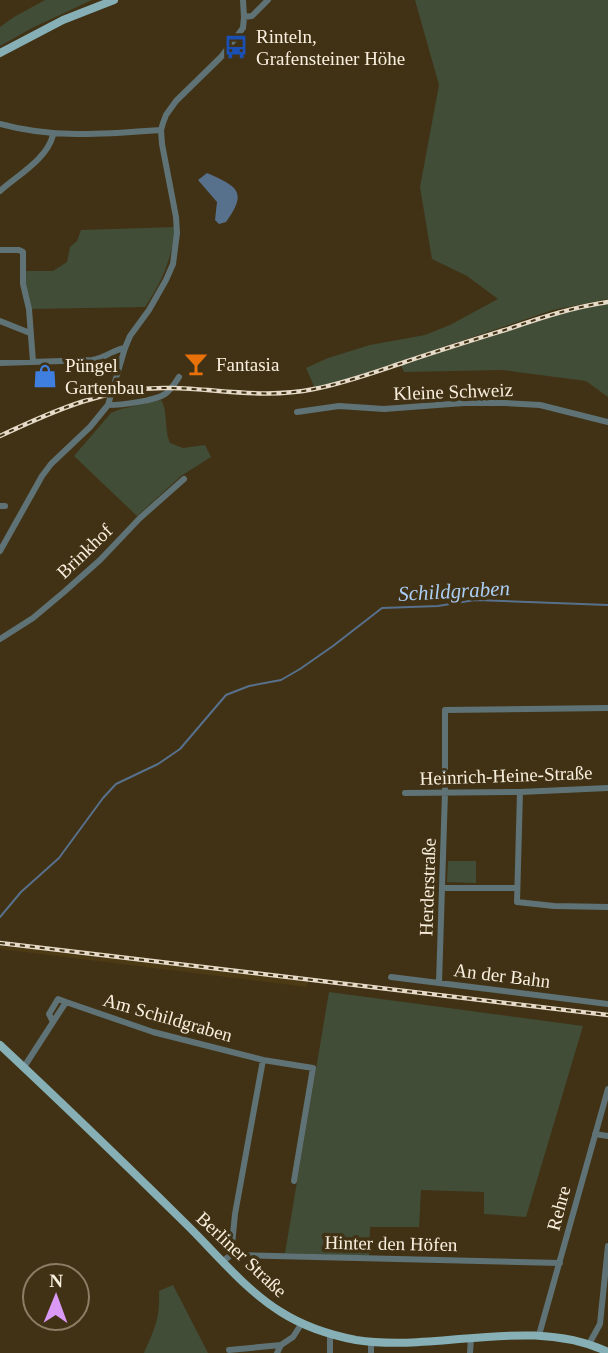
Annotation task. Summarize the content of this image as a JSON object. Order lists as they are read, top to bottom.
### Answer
{
  "streets": {
    "main road": ["Berliner Straße"],
    "street": [
      "Kleine Schweiz",
      "Brinkhof",
      "Heinrich-Heine-Straße",
      "Herderstraße",
      "An der Bahn",
      "Am Schildgraben",
      "Rehre",
      "Hinter den Höfen"
    ]
  },
  "crossings": [
    ["Heinrich-Heine-Straße", "Herderstraße"],
    ["Herderstraße", "An der Bahn"],
    ["Am Schildgraben", "Berliner Straße"],
    ["Rehre", "Hinter den Höfen"],
    ["Rehre", "Berliner Straße"],
    ["Hinter den Höfen", "Berliner Straße"]
  ],
  "water": ["Schildgraben"],
  "places": {
    "bus stop": ["Rinteln, Grafensteiner Höhe"],
    "bar": ["Fantasia"],
    "shop": ["Püngel Gartenbau"]
  },
  "north": "top"
}
